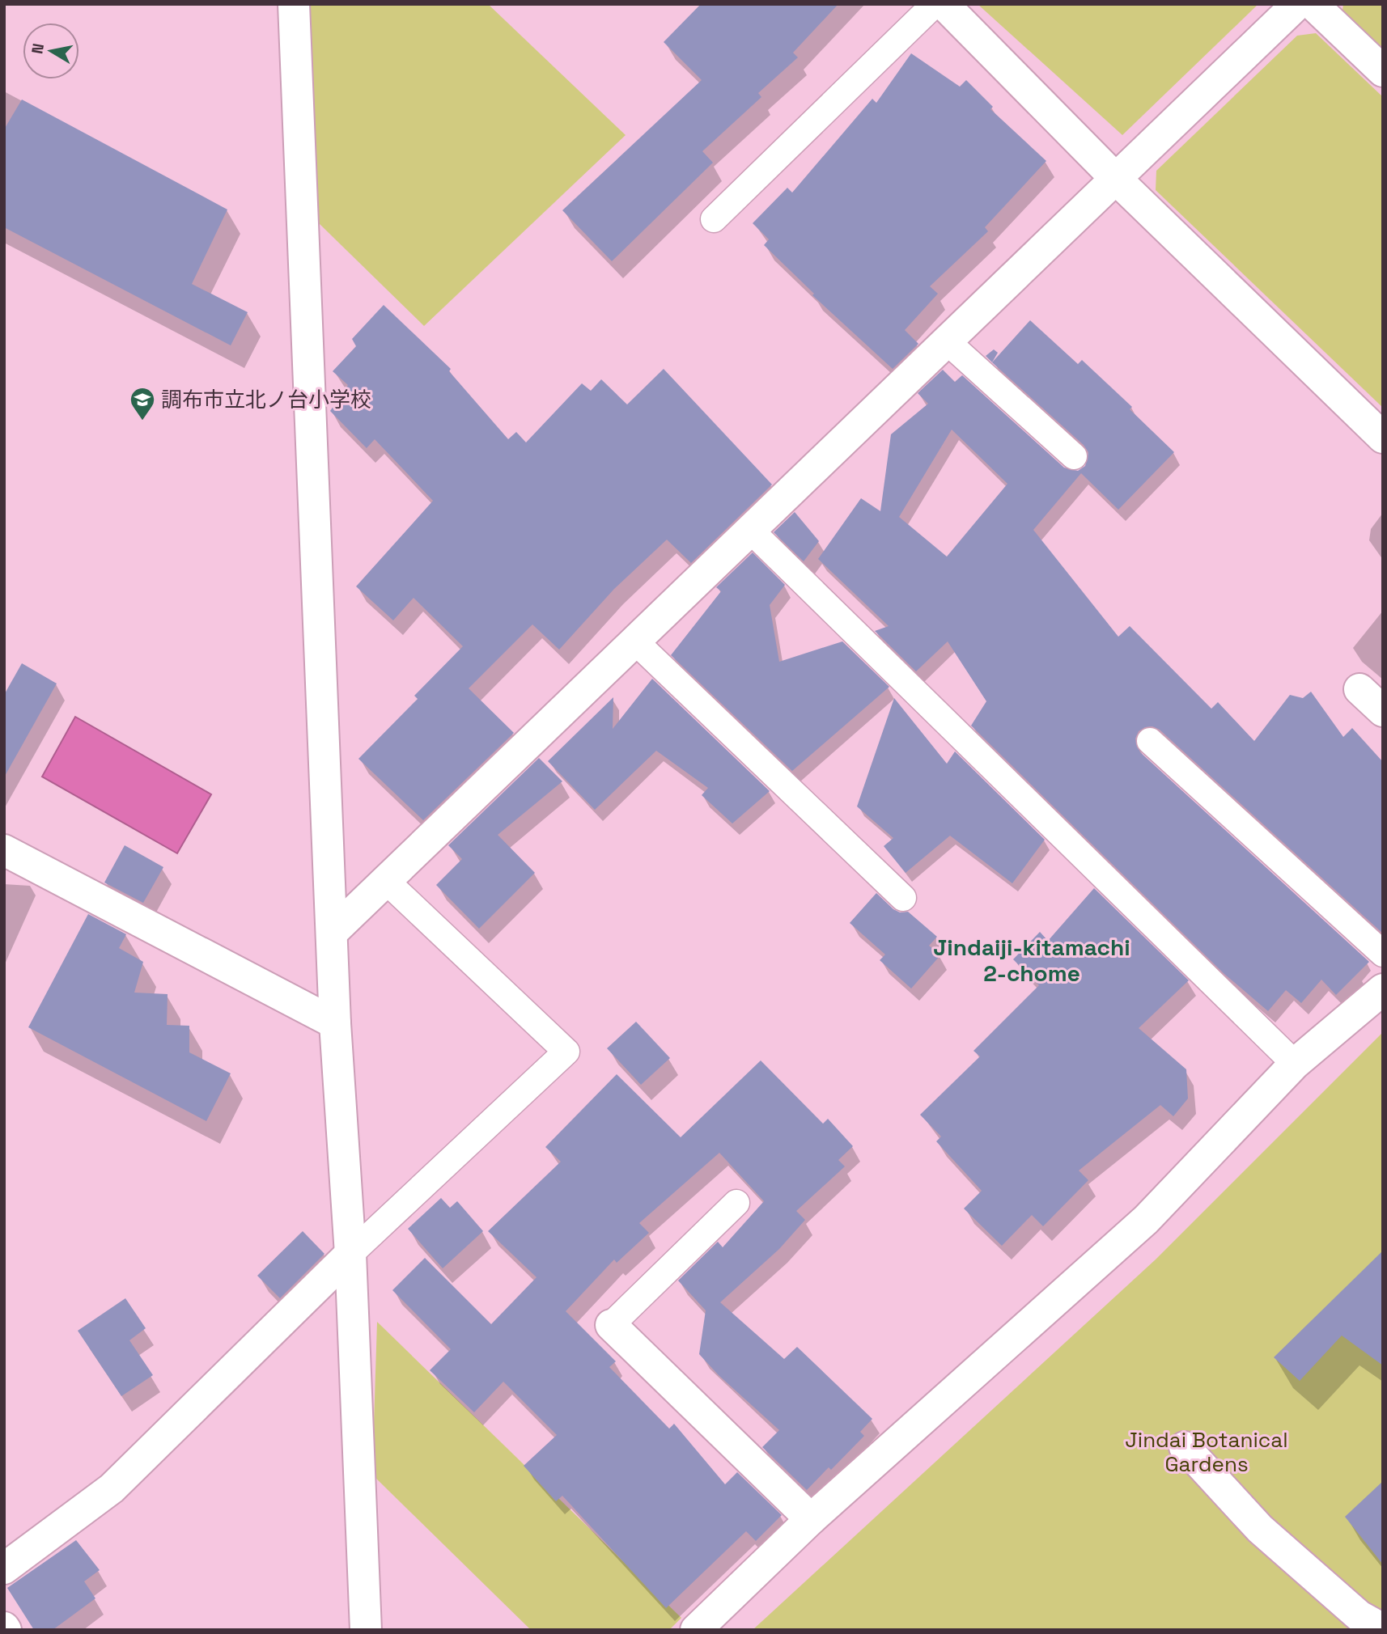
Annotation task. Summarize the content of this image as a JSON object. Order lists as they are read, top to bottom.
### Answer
{
  "districts": ["Jindaiji-kitamachi 2-chome"],
  "parks": ["Jindai Botanical Gardens"],
  "places": {
    "school or university": ["調布市立北ノ台小学校"]
  },
  "north": "left"
}
